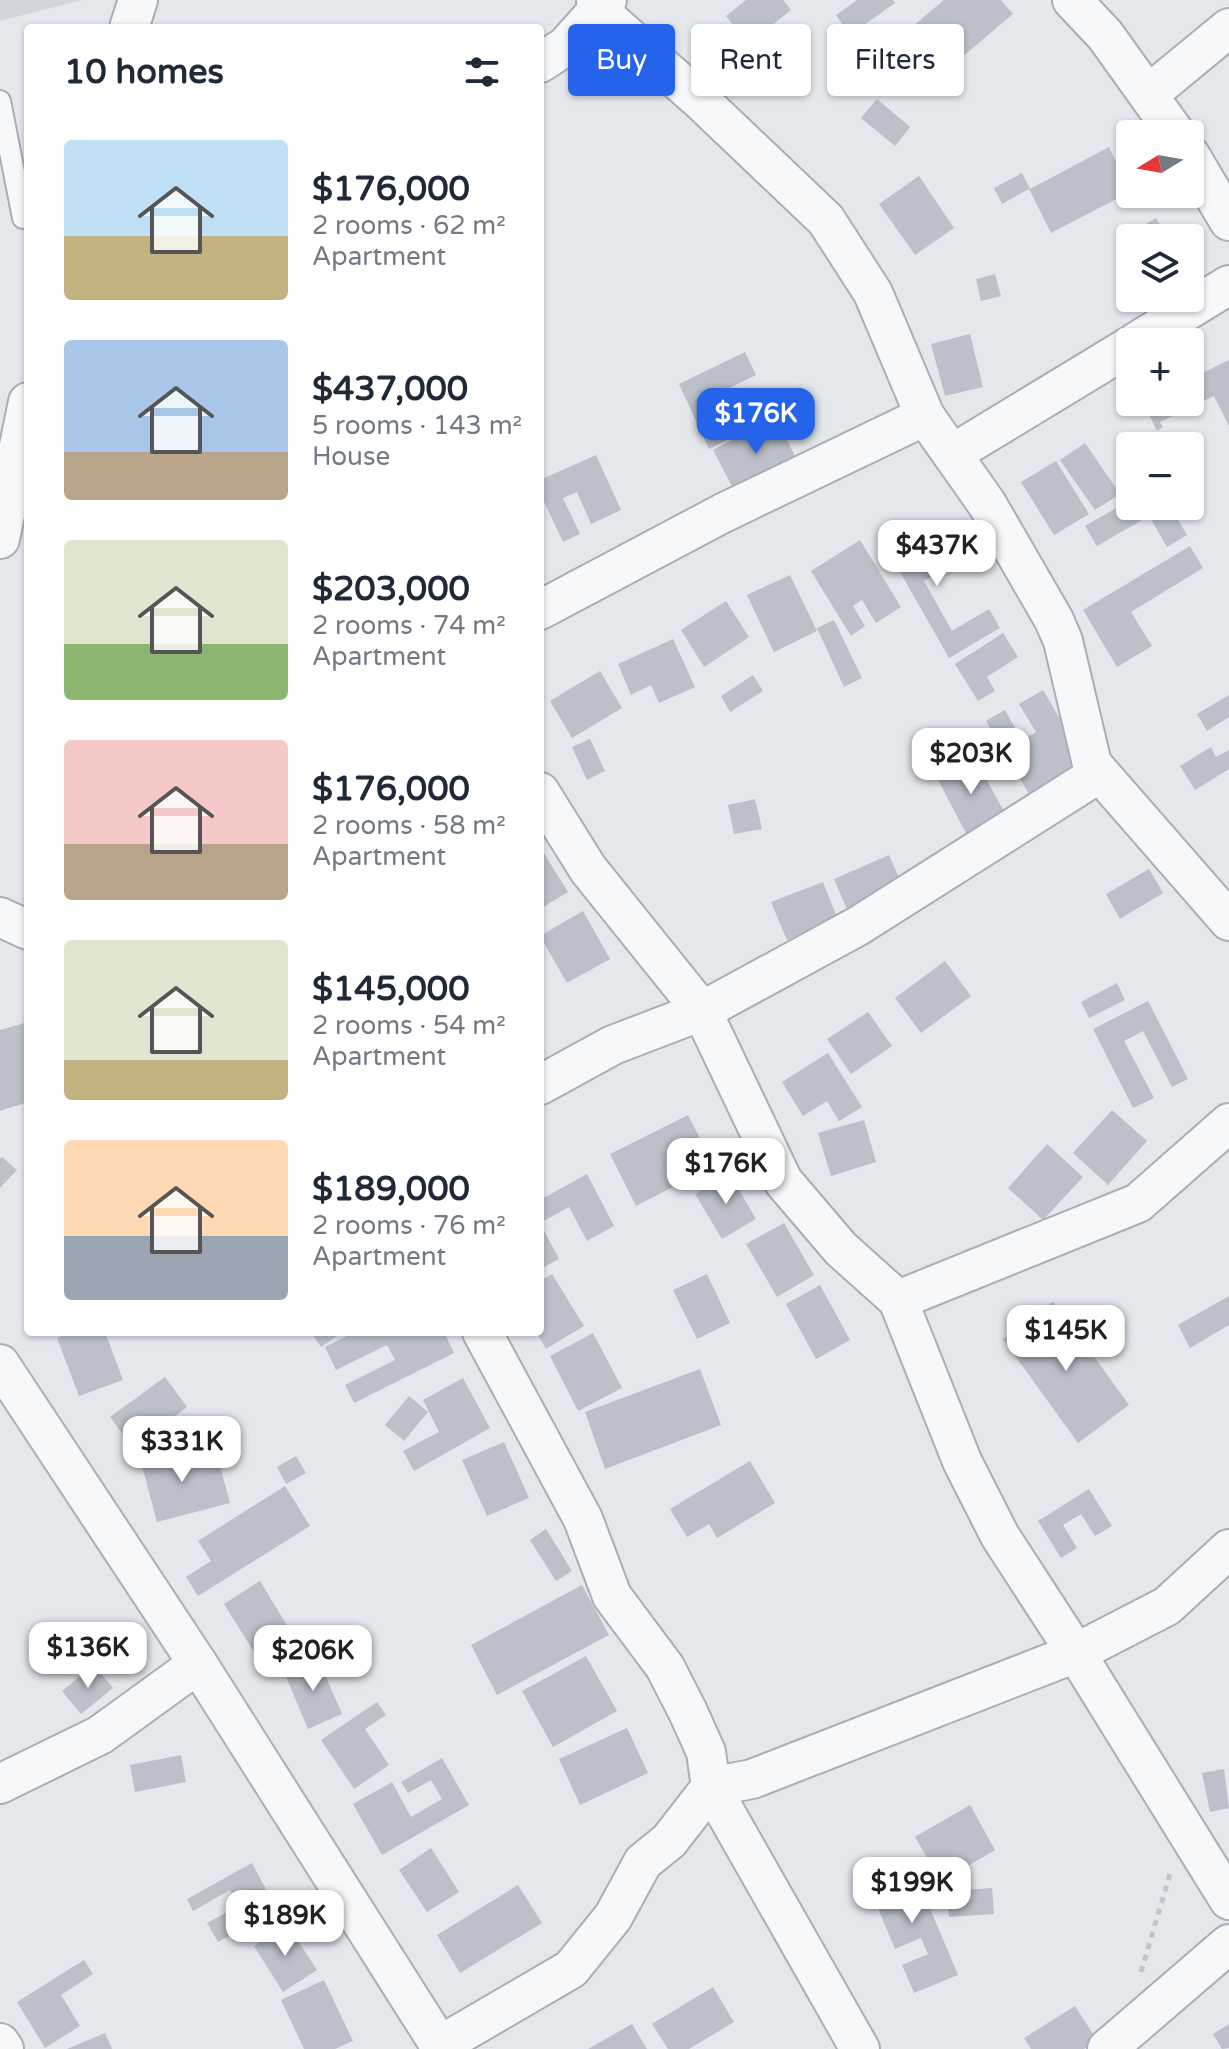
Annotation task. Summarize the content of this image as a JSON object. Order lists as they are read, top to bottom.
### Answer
{
  "north": "left",
  "page": {
    "chip": ["Buy", "Rent", "Filters"],
    "heading": "10 homes",
    "map_buttons": ["+", "−"],
    "list": [
      {
        "name": "$176,000",
        "note": "2 rooms · 62 m² · Apartment"
      },
      {
        "name": "$437,000",
        "note": "5 rooms · 143 m² · House"
      },
      {
        "name": "$203,000",
        "note": "2 rooms · 74 m² · Apartment"
      },
      {
        "name": "$176,000",
        "note": "2 rooms · 58 m² · Apartment"
      },
      {
        "name": "$145,000",
        "note": "2 rooms · 54 m² · Apartment"
      },
      {
        "name": "$189,000",
        "note": "2 rooms · 76 m² · Apartment"
      }
    ],
    "price": [
      "$176K",
      "$437K",
      "$203K",
      "$176K",
      "$145K",
      "$331K",
      "$136K",
      "$206K",
      "$199K",
      "$189K"
    ]
  }
}
